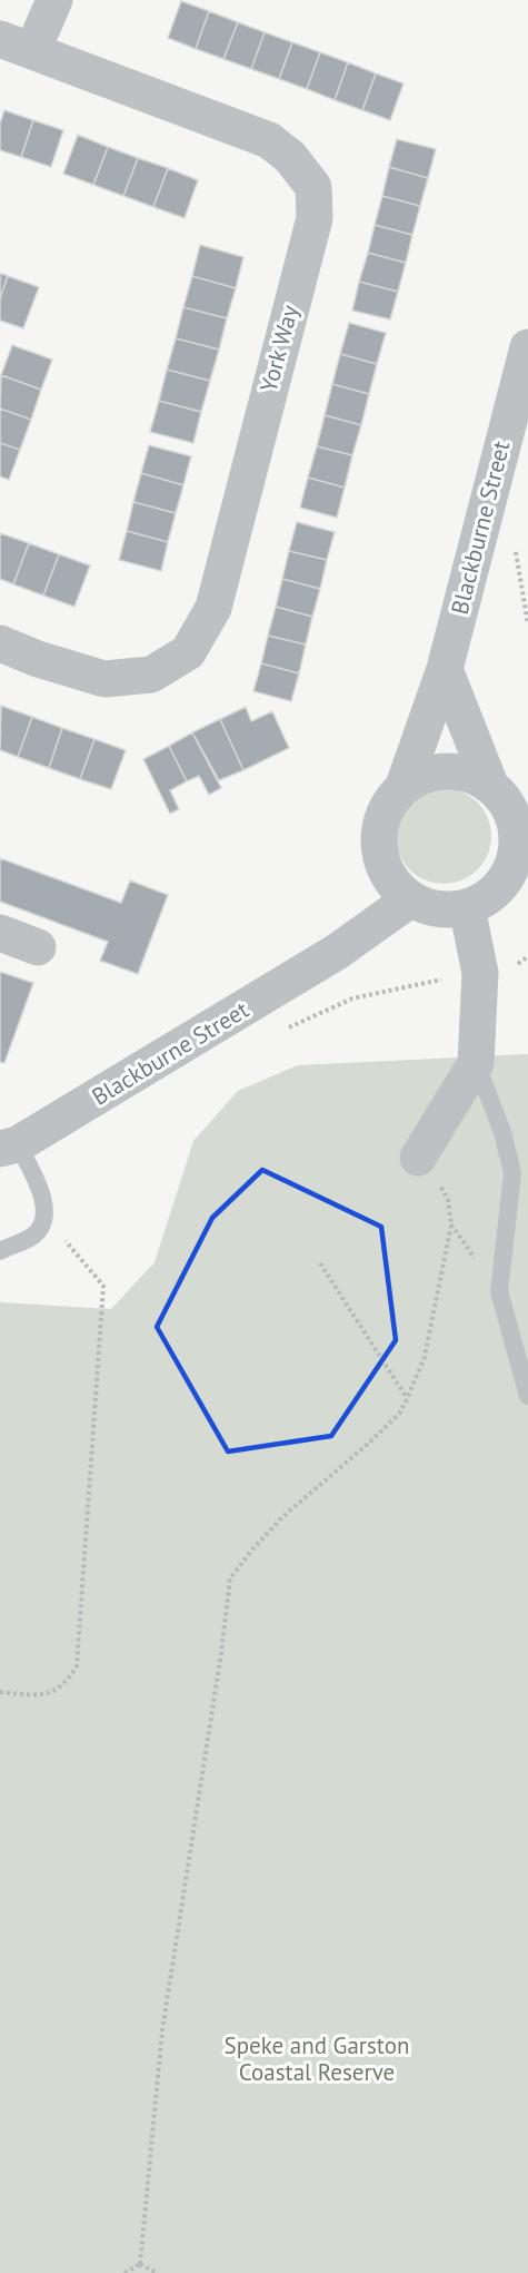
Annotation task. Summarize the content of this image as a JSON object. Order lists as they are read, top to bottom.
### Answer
{
  "streets": {
    "street": ["York Way", "Blackburne Street"]
  },
  "parks": ["Speke and Garston Coastal Reserve"]
}
